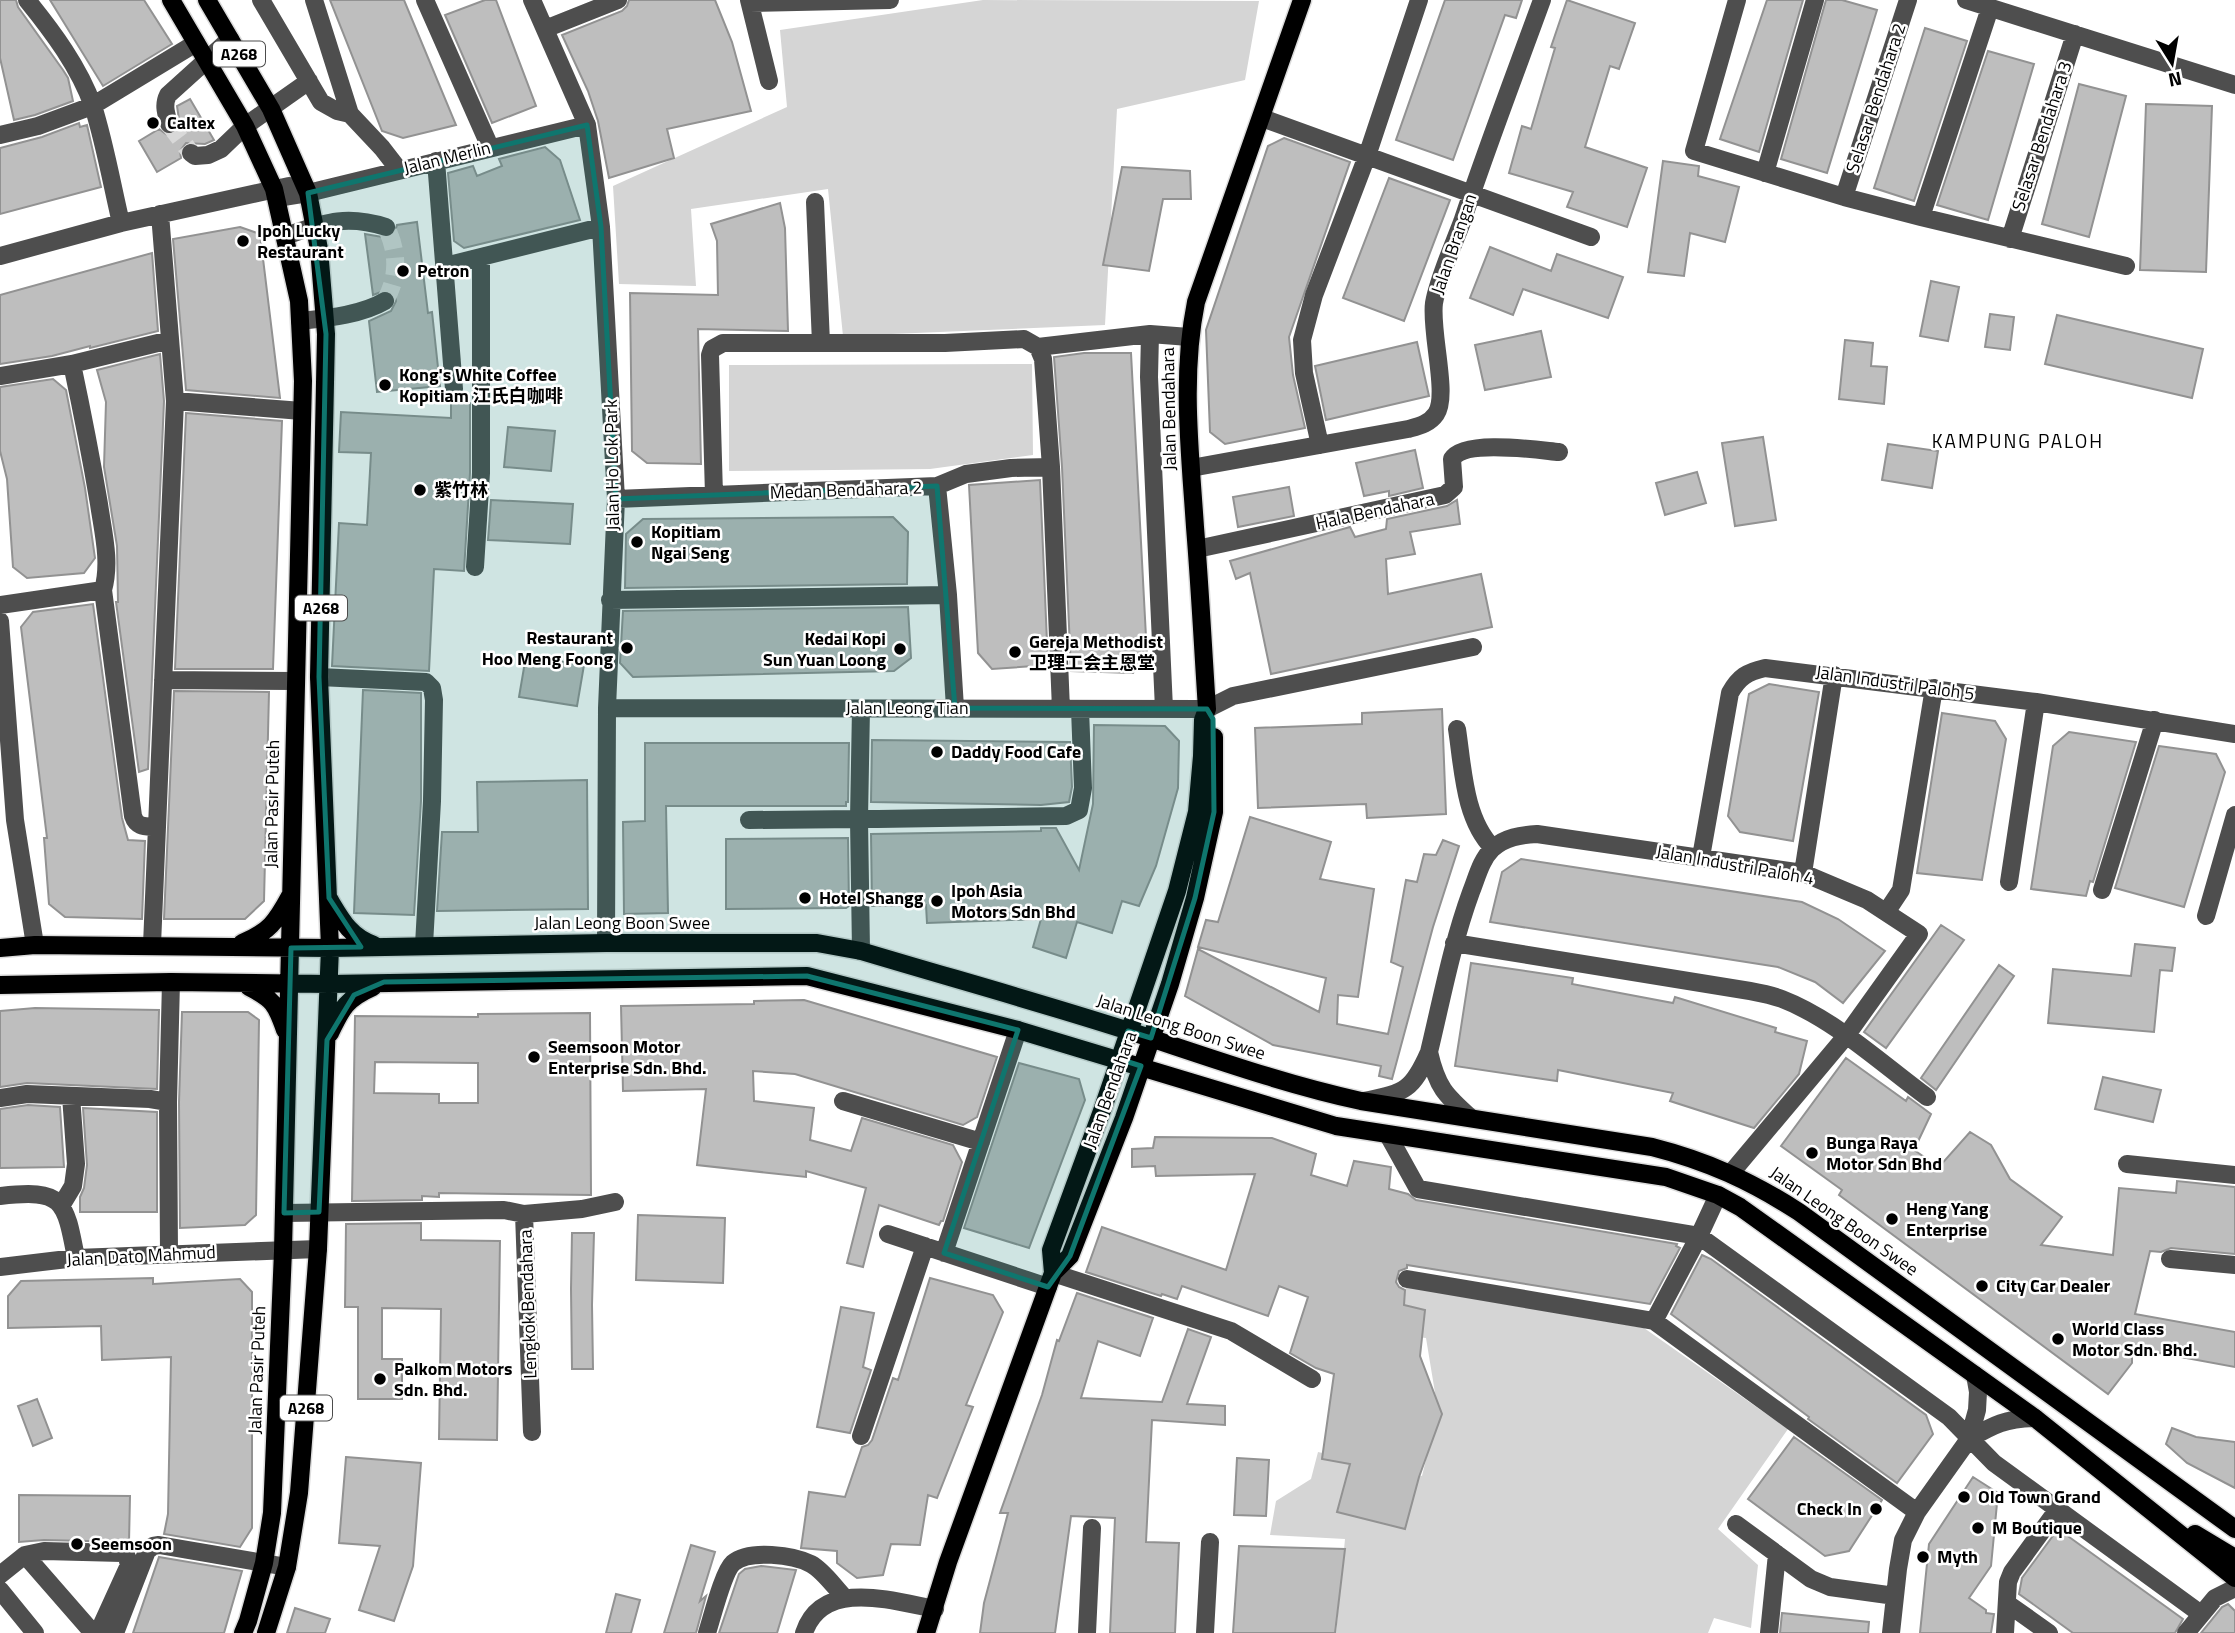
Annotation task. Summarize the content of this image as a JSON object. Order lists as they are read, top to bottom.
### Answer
{
  "streets": {
    "main road": [
      "A268",
      "Jalan Bendahara",
      "Jalan Pasir Puteh",
      "Jalan Leong Boon Swee"
    ],
    "street": [
      "Selasar Bendahara 2",
      "Selasar Bendahara 3",
      "Jalan Merlin",
      "Jalan Brangan",
      "Jalan Ho Lok Park",
      "Medan Bendahara 2",
      "Hala Bendahara",
      "Jalan Industri Paloh 5",
      "Jalan Leong Tian",
      "Jalan Industri Paloh 4",
      "Jalan Dato Mahmud",
      "Lengkok Bendahara"
    ]
  },
  "crossings": [
    ["A268", "Jalan Merlin"],
    ["A268", "Jalan Leong Boon Swee"],
    ["A268", "Jalan Dato Mahmud"],
    ["A268", "Lengkok Bendahara"],
    ["Jalan Merlin", "Jalan Ho Lok Park"],
    ["Jalan Merlin", "Jalan Pasir Puteh"],
    ["Jalan Brangan", "Jalan Bendahara"],
    ["Jalan Bendahara", "Hala Bendahara"],
    ["Jalan Bendahara", "Jalan Leong Tian"],
    ["Jalan Bendahara", "Jalan Leong Boon Swee"],
    ["Jalan Ho Lok Park", "Medan Bendahara 2"],
    ["Jalan Ho Lok Park", "Jalan Leong Tian"],
    ["Jalan Ho Lok Park", "Jalan Leong Boon Swee"],
    ["Medan Bendahara 2", "Jalan Leong Tian"],
    ["Jalan Industri Paloh 5", "Jalan Industri Paloh 4"],
    ["Jalan Pasir Puteh", "Jalan Leong Boon Swee"],
    ["Jalan Pasir Puteh", "Jalan Dato Mahmud"],
    ["Jalan Pasir Puteh", "Lengkok Bendahara"],
    ["Jalan Industri Paloh 4", "Jalan Leong Boon Swee"]
  ],
  "districts": ["KAMPUNG PALOH"],
  "places": [
    "Caltex",
    "Ipoh Lucky Restaurant",
    "Petron",
    "Kong's White Coffee Kopitiam 江氏白咖啡",
    "紫竹林",
    "Kopitiam Ngai Seng",
    "Restaurant Hoo Meng Foong",
    "Kedai Kopi Sun Yuan Loong",
    "Gereja Methodist 卫理工会主恩堂",
    "Daddy Food Cafe",
    "Hotel Shangg",
    "Ipoh Asia Motors Sdn Bhd",
    "Seemsoon Motor Enterprise Sdn. Bhd.",
    "Bunga Raya Motor Sdn Bhd",
    "Heng Yang Enterprise",
    "City Car Dealer",
    "World Class Motor Sdn. Bhd.",
    "Palkom Motors Sdn. Bhd.",
    "Old Town Grand",
    "Check In",
    "M Boutique",
    "Seemsoon",
    "Myth"
  ],
  "north": "bottom"
}
